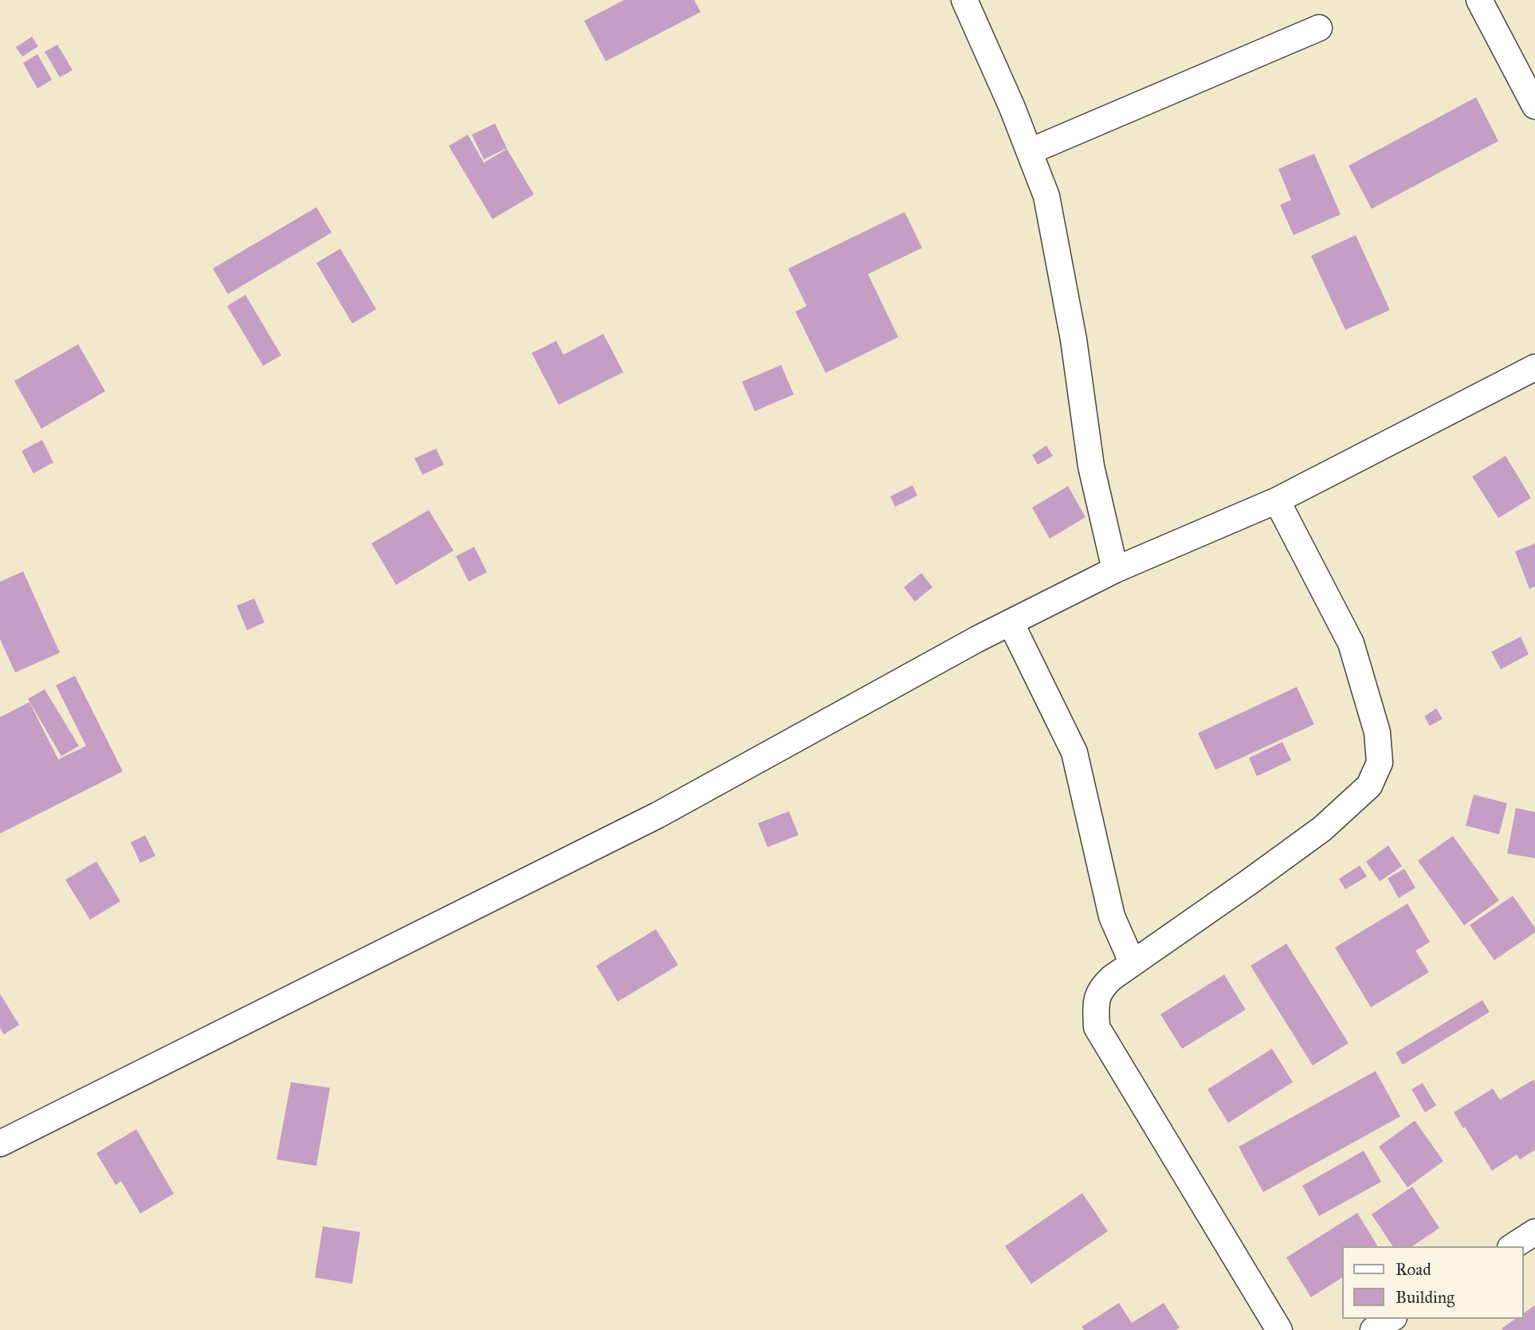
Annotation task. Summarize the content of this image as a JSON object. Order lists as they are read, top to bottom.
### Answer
{
  "legend": ["Road", "Building"]
}
